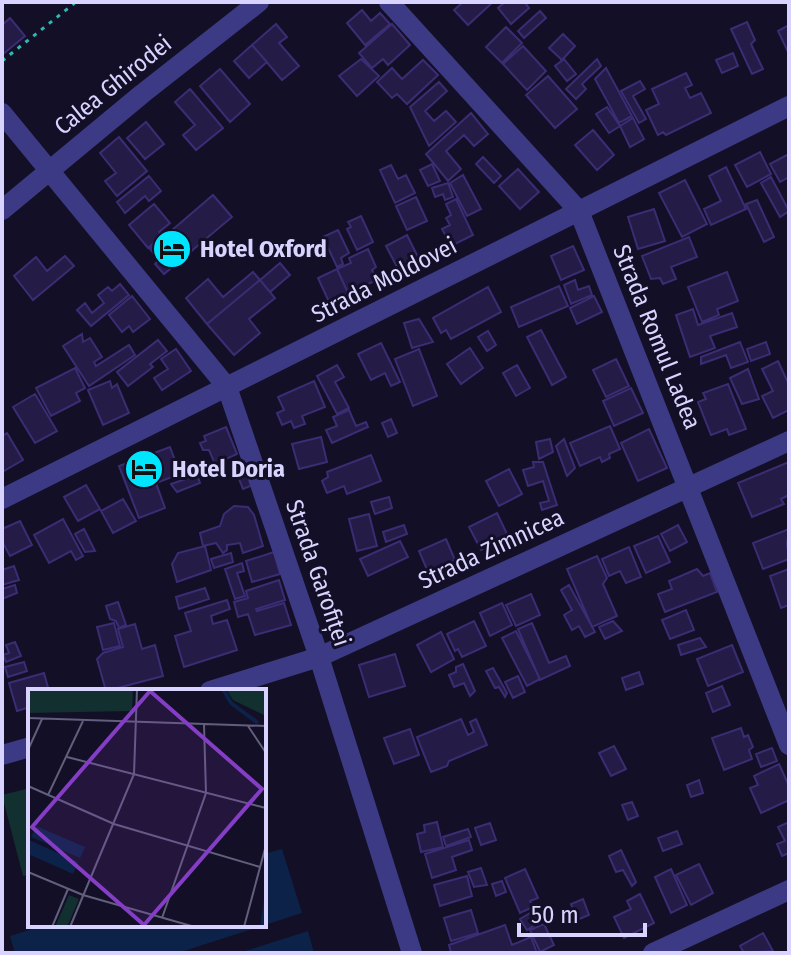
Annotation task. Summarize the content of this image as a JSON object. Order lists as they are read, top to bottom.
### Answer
{
  "streets": {
    "street": [
      "Calea Ghirodei",
      "Strada Moldovei",
      "Strada Romul Ladea",
      "Strada Zimnicea",
      "Strada Garofiței"
    ]
  },
  "crossings": [
    ["Calea Ghirodei", "Strada Garofiței"],
    ["Strada Moldovei", "Strada Romul Ladea"],
    ["Strada Moldovei", "Strada Garofiței"],
    ["Strada Romul Ladea", "Strada Zimnicea"],
    ["Strada Zimnicea", "Strada Garofiței"]
  ],
  "places": {
    "hotel": ["Hotel Oxford", "Hotel Doria"]
  },
  "scale_bar": "50 m"
}
